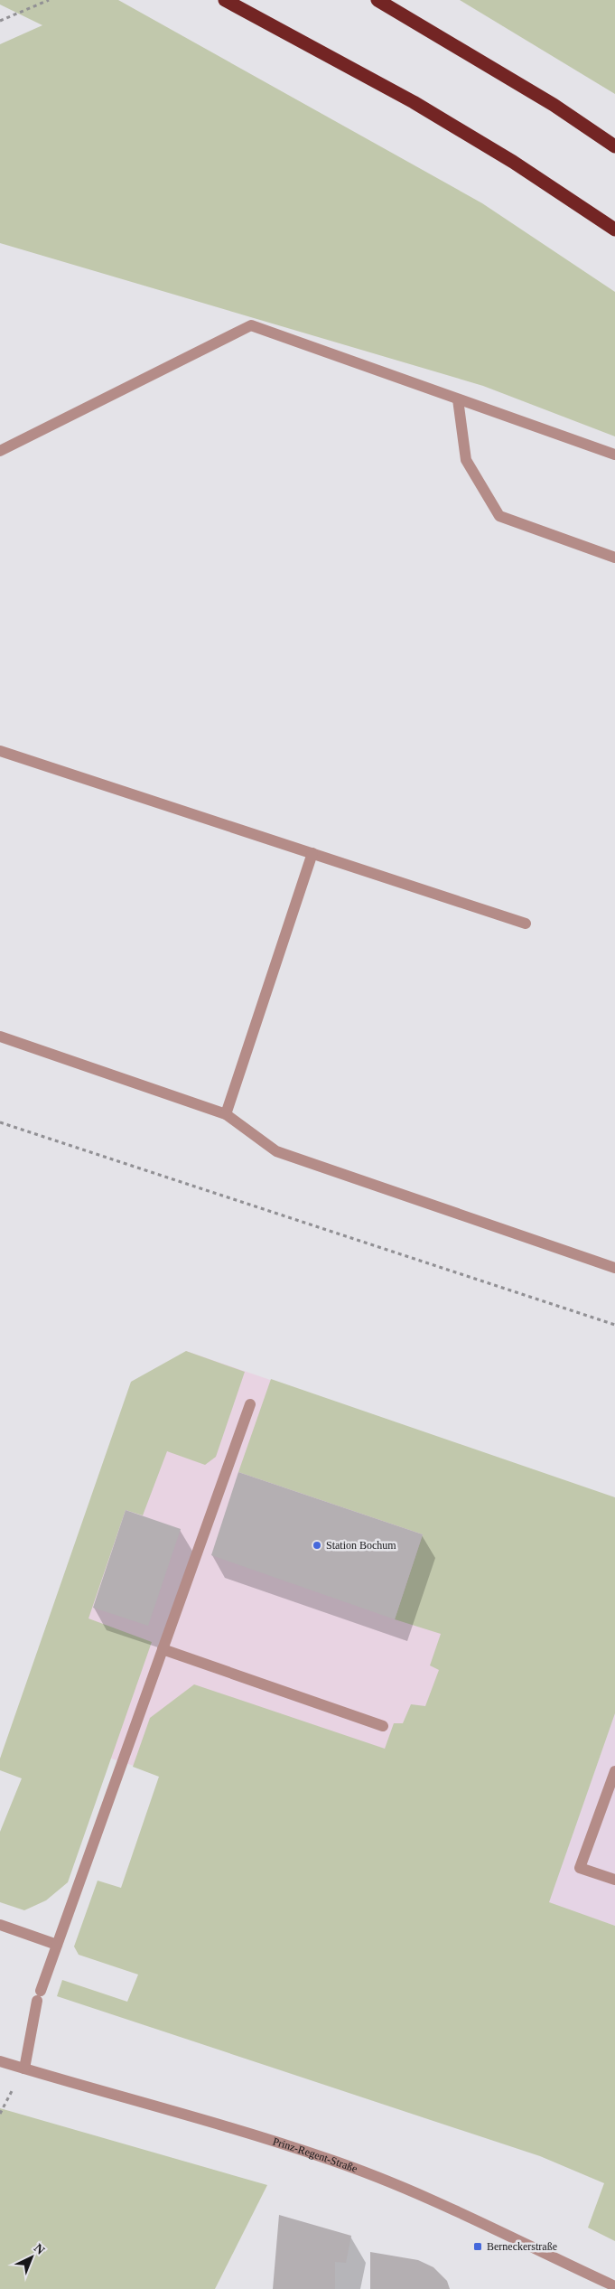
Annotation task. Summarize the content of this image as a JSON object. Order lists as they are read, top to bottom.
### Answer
{
  "streets": {
    "street": ["Prinz-Regent-Straße"]
  },
  "places": {
    "other": ["Station Bochum"],
    "transit": ["Berneckerstraße"]
  },
  "north": "top right"
}
